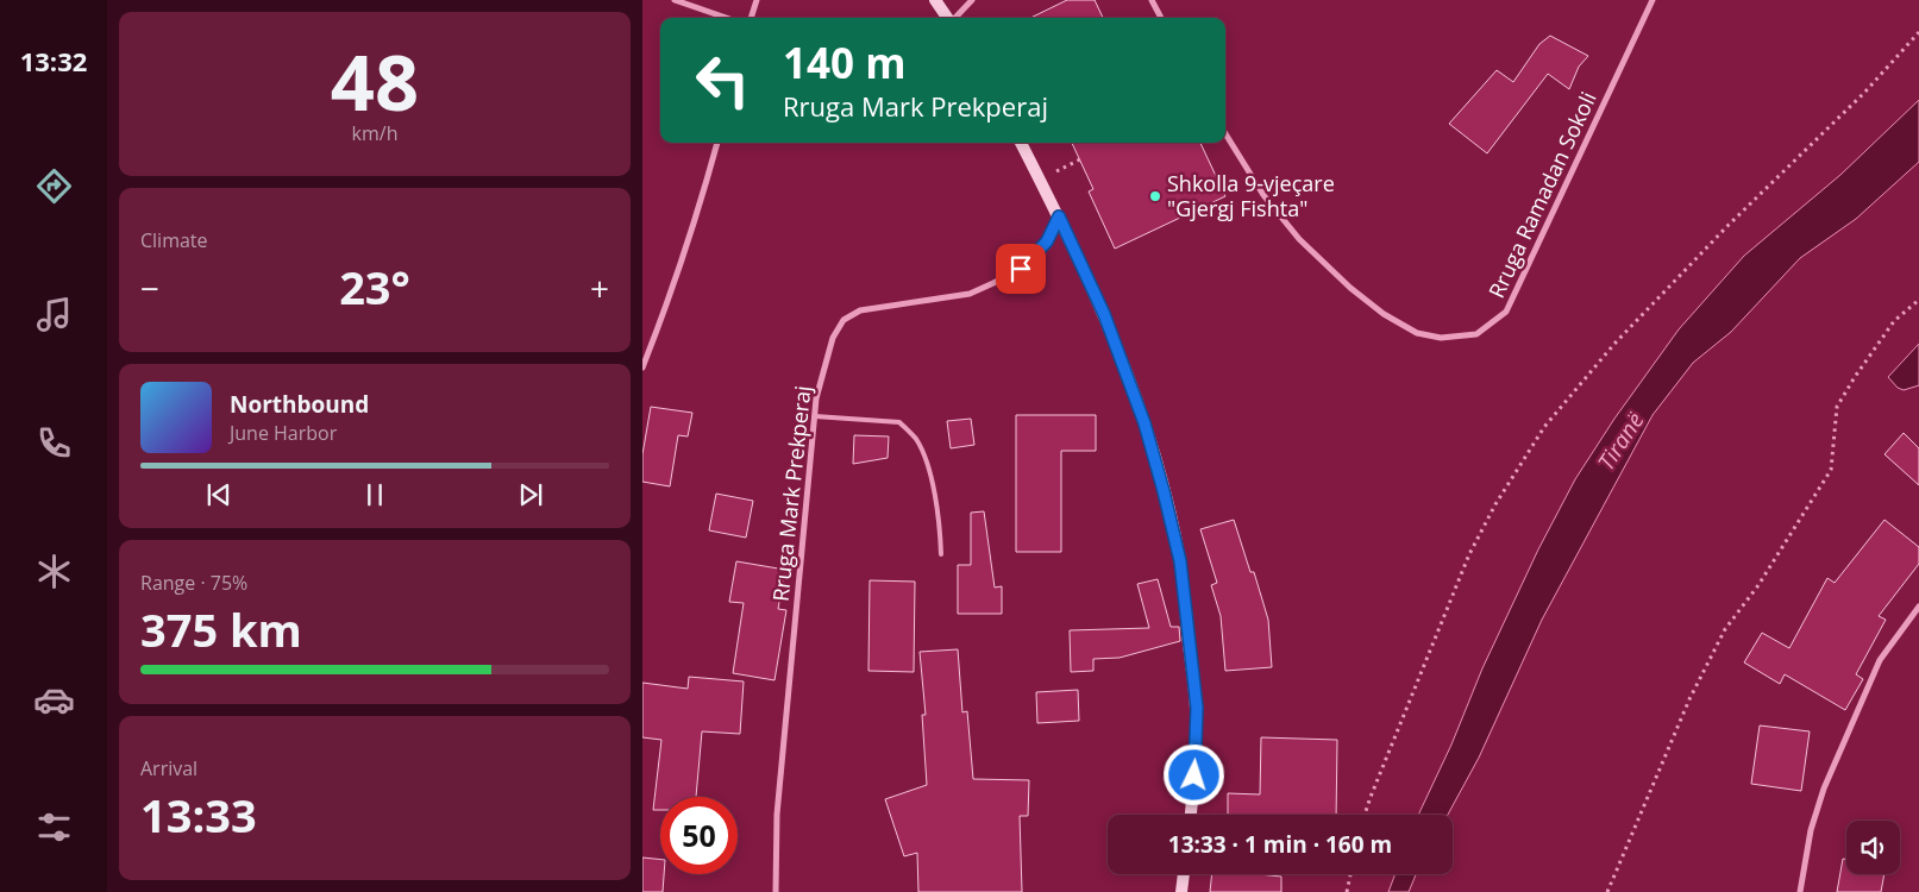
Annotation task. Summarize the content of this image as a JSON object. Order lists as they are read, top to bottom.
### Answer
{
  "streets": {
    "street": ["Rruga Ramadan Sokoli", "Rruga Mark Prekperaj"]
  },
  "water": ["Tiranë"],
  "places": ["Shkolla 9-vjeçare \"Gjergj Fishta\""],
  "page": {
    "tabs": "13:32",
    "tile": [
      ["48", "km/h"],
      "Climate",
      ["Range · 75%", "375 km"],
      ["Arrival", "13:33"]
    ],
    "turn": ["140 m", "Rruga Mark Prekperaj"],
    "heat": ["−", "23°", "+"],
    "song": ["Northbound", "June Harbor"],
    "limit": "50",
    "trip": "13:33 · 1 min · 160 m"
  }
}
